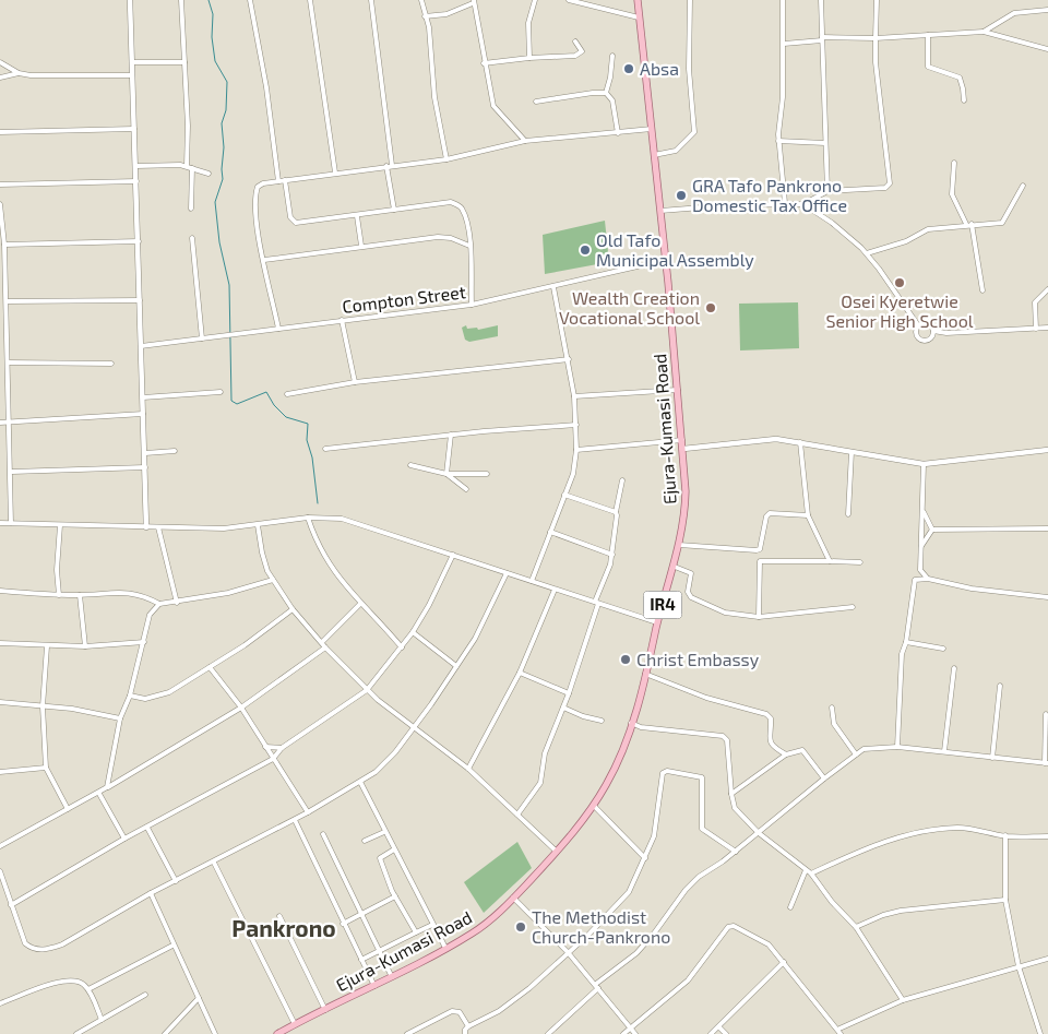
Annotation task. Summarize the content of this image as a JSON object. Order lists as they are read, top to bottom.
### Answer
{
  "streets": {
    "main road": ["Ejura-Kumasi Road", "IR4"],
    "street": ["Compton Street"]
  },
  "crossings": [
    ["Compton Street", "Ejura-Kumasi Road"]
  ],
  "districts": ["Pankrono"],
  "places": [
    "Absa",
    "GRA Tafo Pankrono Domestic Tax Office",
    "Old Tafo Municipal Assembly",
    "Osei Kyeretwie Senior High School",
    "Wealth Creation Vocational School",
    "Christ Embassy",
    "The Methodist Church-Pankrono"
  ]
}
